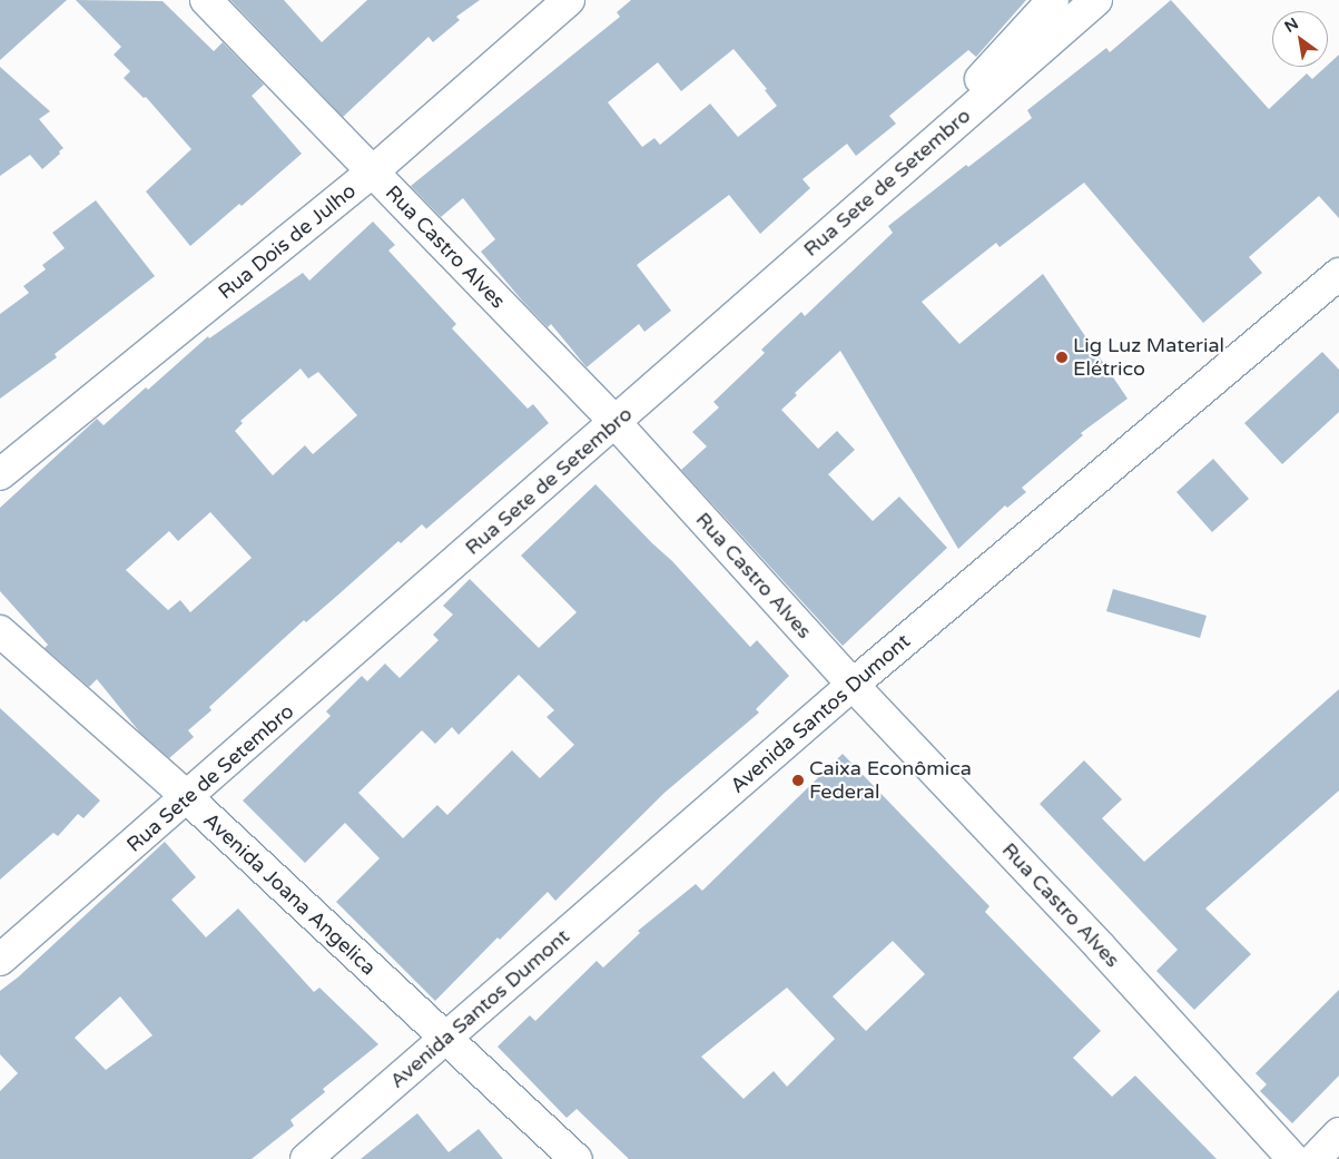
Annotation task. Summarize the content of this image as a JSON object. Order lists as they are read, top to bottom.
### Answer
{
  "streets": {
    "street": [
      "Rua Sete de Setembro",
      "Rua Dois de Julho",
      "Rua Castro Alves",
      "Avenida Santos Dumont",
      "Avenida Joana Angelica"
    ]
  },
  "crossings": [
    ["Rua Sete de Setembro", "Rua Castro Alves"],
    ["Rua Sete de Setembro", "Avenida Joana Angelica"],
    ["Rua Dois de Julho", "Rua Castro Alves"],
    ["Rua Castro Alves", "Avenida Santos Dumont"],
    ["Avenida Santos Dumont", "Avenida Joana Angelica"]
  ],
  "places": ["Lig Luz Material Elétrico", "Caixa Econômica Federal"],
  "north": "top left"
}
